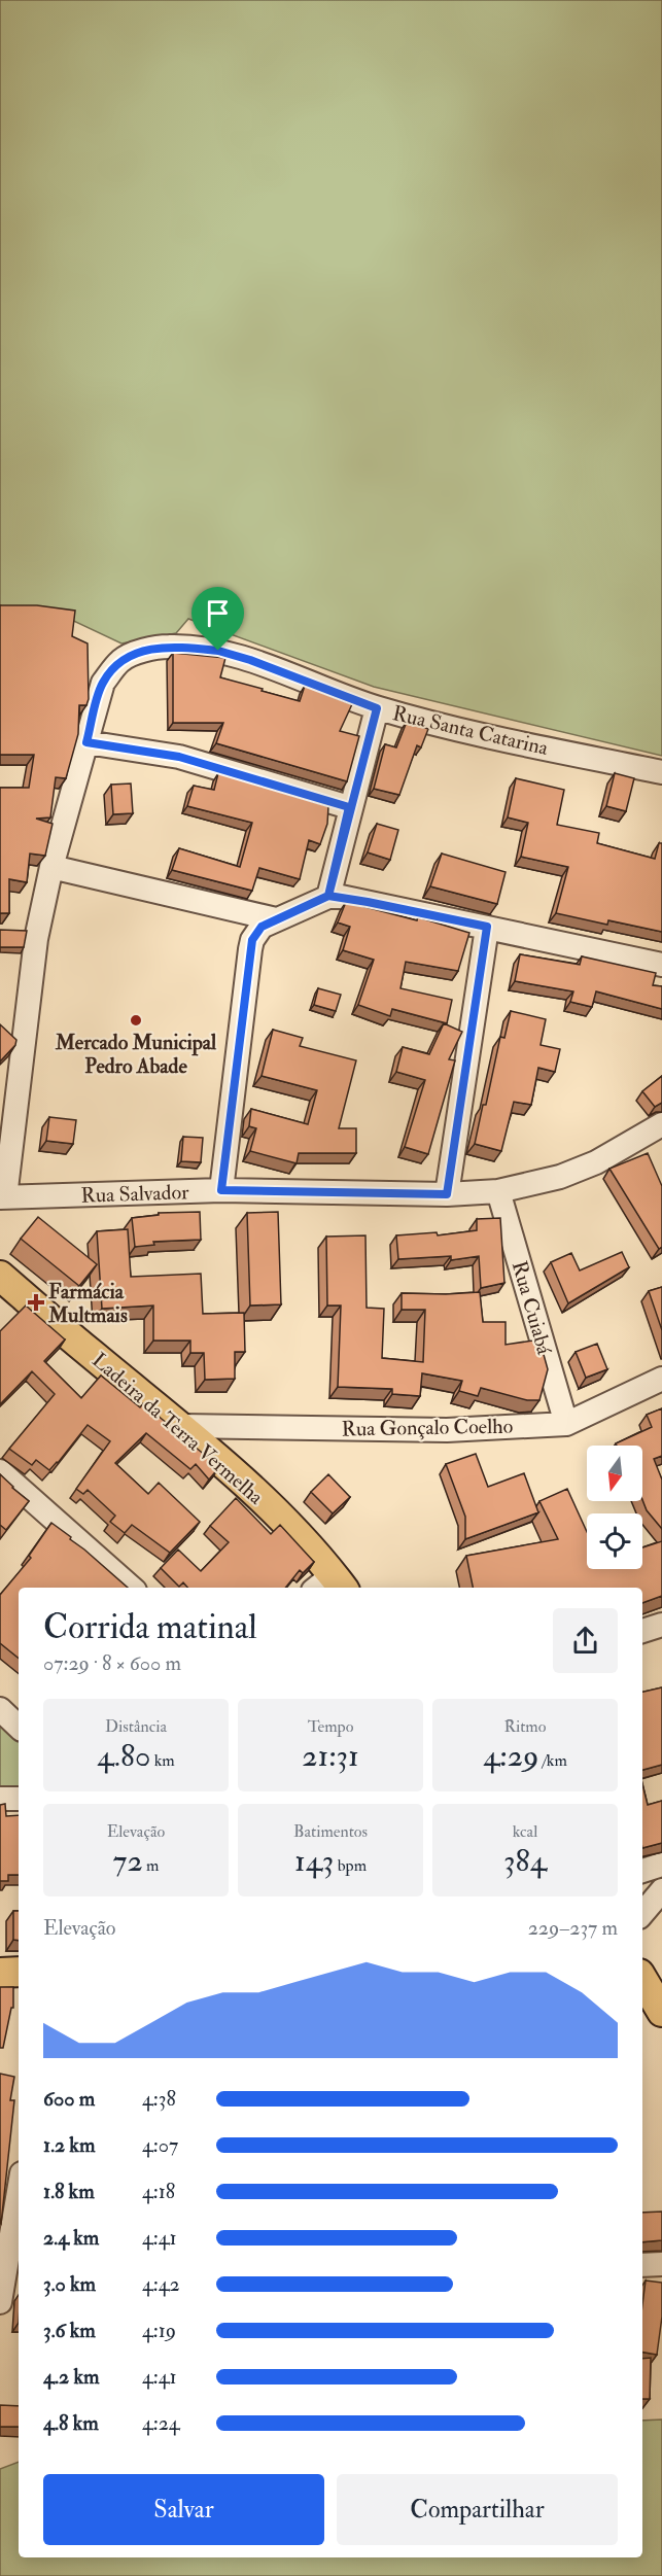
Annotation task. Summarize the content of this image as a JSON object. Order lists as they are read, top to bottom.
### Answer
{
  "streets": {
    "main road": ["Ladeira da Terra Vermelha"],
    "street": [
      "Rua Santa Catarina",
      "Rua Salvador",
      "Rua Cuiabá",
      "Rua Gonçalo Coelho"
    ]
  },
  "crossings": [
    ["Rua Santa Catarina", "Rua Salvador"],
    ["Rua Salvador", "Rua Cuiabá"],
    ["Rua Cuiabá", "Rua Gonçalo Coelho"],
    ["Rua Gonçalo Coelho", "Ladeira da Terra Vermelha"]
  ],
  "places": {
    "other": ["Mercado Municipal Pedro Abade"],
    "health": ["Farmácia Multmais"]
  },
  "north": "bottom",
  "page": {
    "heading": ["Corrida matinal", "07:29 · 8 × 600 m"],
    "stats": [
      ["Distância", "4.80 km"],
      ["Tempo", "21:31"],
      ["Ritmo", "4:29 /km"],
      ["Elevação", "72 m"],
      ["Batimentos", "143 bpm"],
      ["kcal", "384"]
    ],
    "chart": ["Elevação", "229–237 m"],
    "list": [
      {
        "name": "600 m",
        "note": "4:38"
      },
      {
        "name": "1.2 km",
        "note": "4:07"
      },
      {
        "name": "1.8 km",
        "note": "4:18"
      },
      {
        "name": "2.4 km",
        "note": "4:41"
      },
      {
        "name": "3.0 km",
        "note": "4:42"
      },
      {
        "name": "3.6 km",
        "note": "4:19"
      },
      {
        "name": "4.2 km",
        "note": "4:41"
      },
      {
        "name": "4.8 km",
        "note": "4:24"
      }
    ],
    "buttons": ["Salvar", "Compartilhar"]
  }
}
